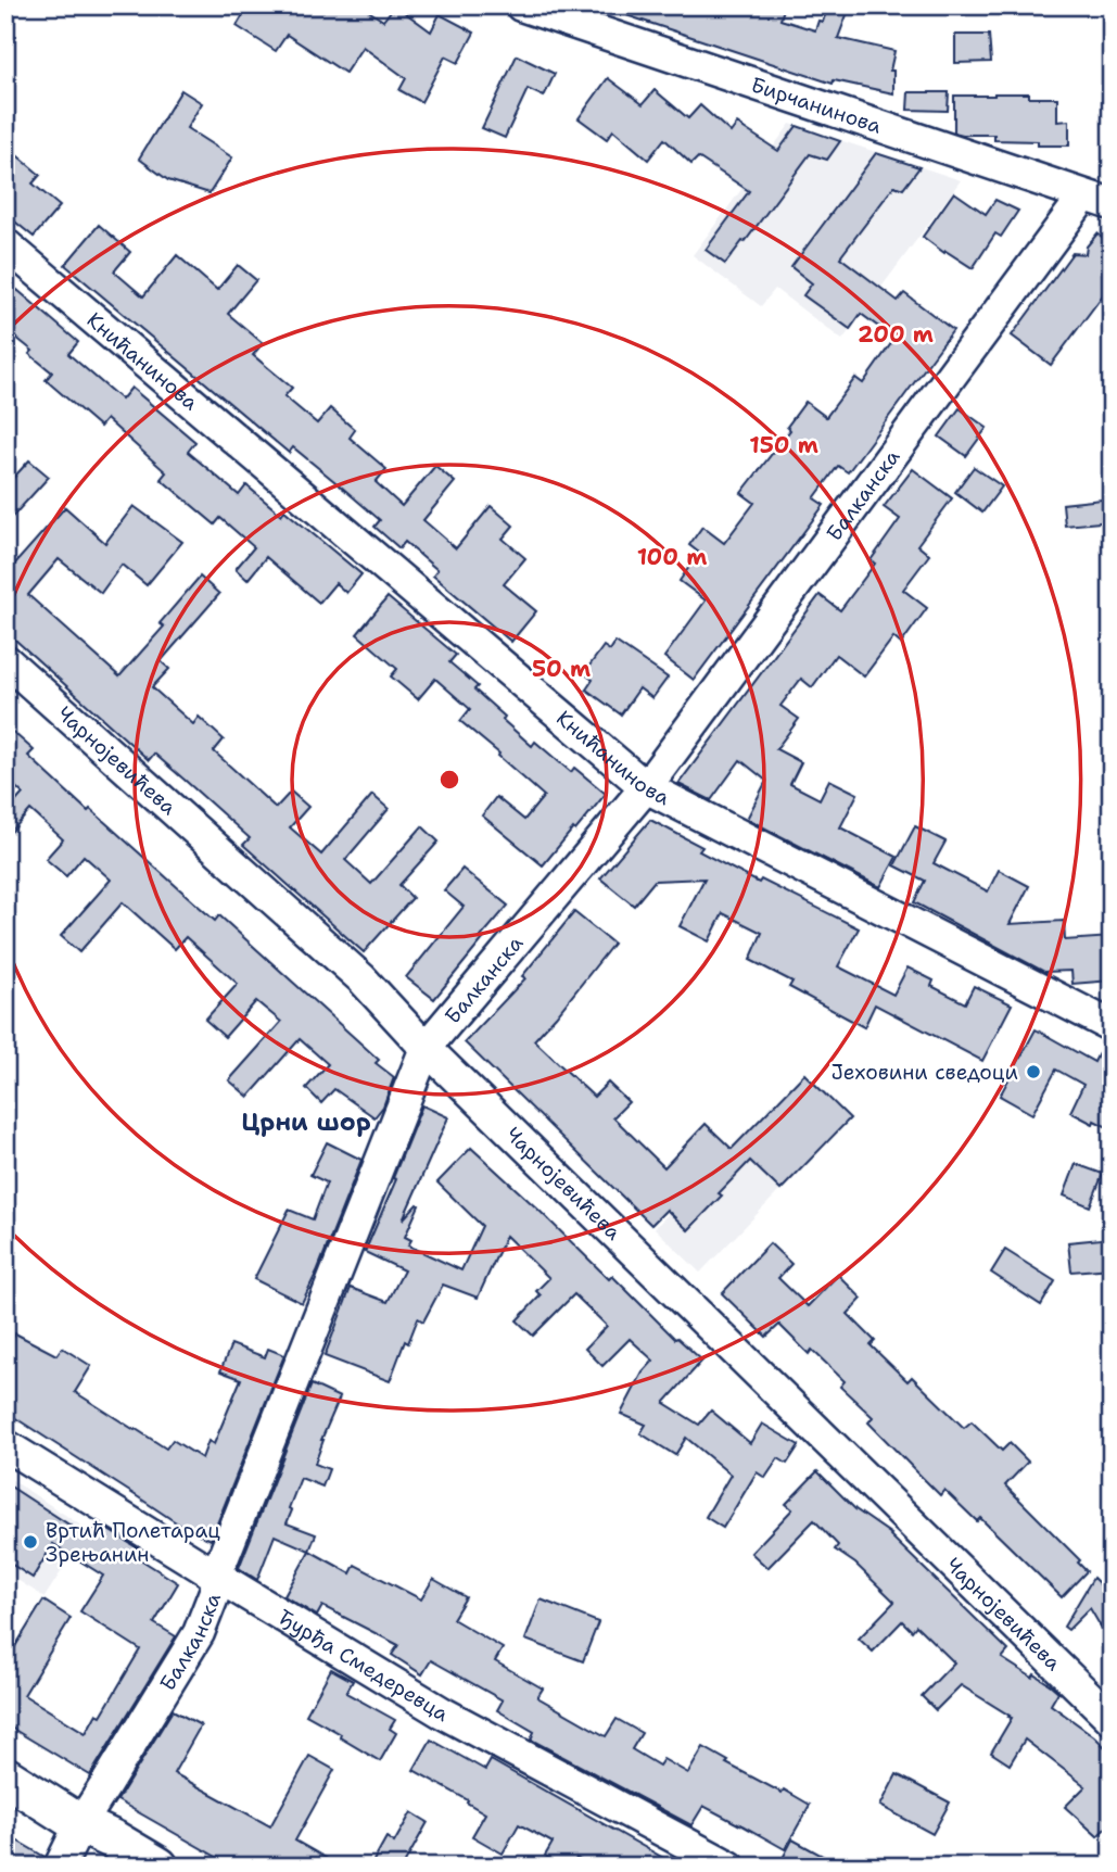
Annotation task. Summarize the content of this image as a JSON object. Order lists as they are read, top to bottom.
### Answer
{
  "streets": {
    "street": [
      "Бирчанинова",
      "Книћанинова",
      "Балканска",
      "Чарнојевићева",
      "Ђурђа Смедеревца"
    ]
  },
  "crossings": [
    ["Бирчанинова", "Балканска"],
    ["Книћанинова", "Балканска"],
    ["Балканска", "Чарнојевићева"],
    ["Балканска", "Ђурђа Смедеревца"]
  ],
  "districts": ["Црни шор"],
  "places": ["Јеховини сведоци", "Вртић Полетарац Зрењанин"],
  "rings": [
    "200 m",
    "150 m",
    "100 m",
    "50 m"
  ]
}
